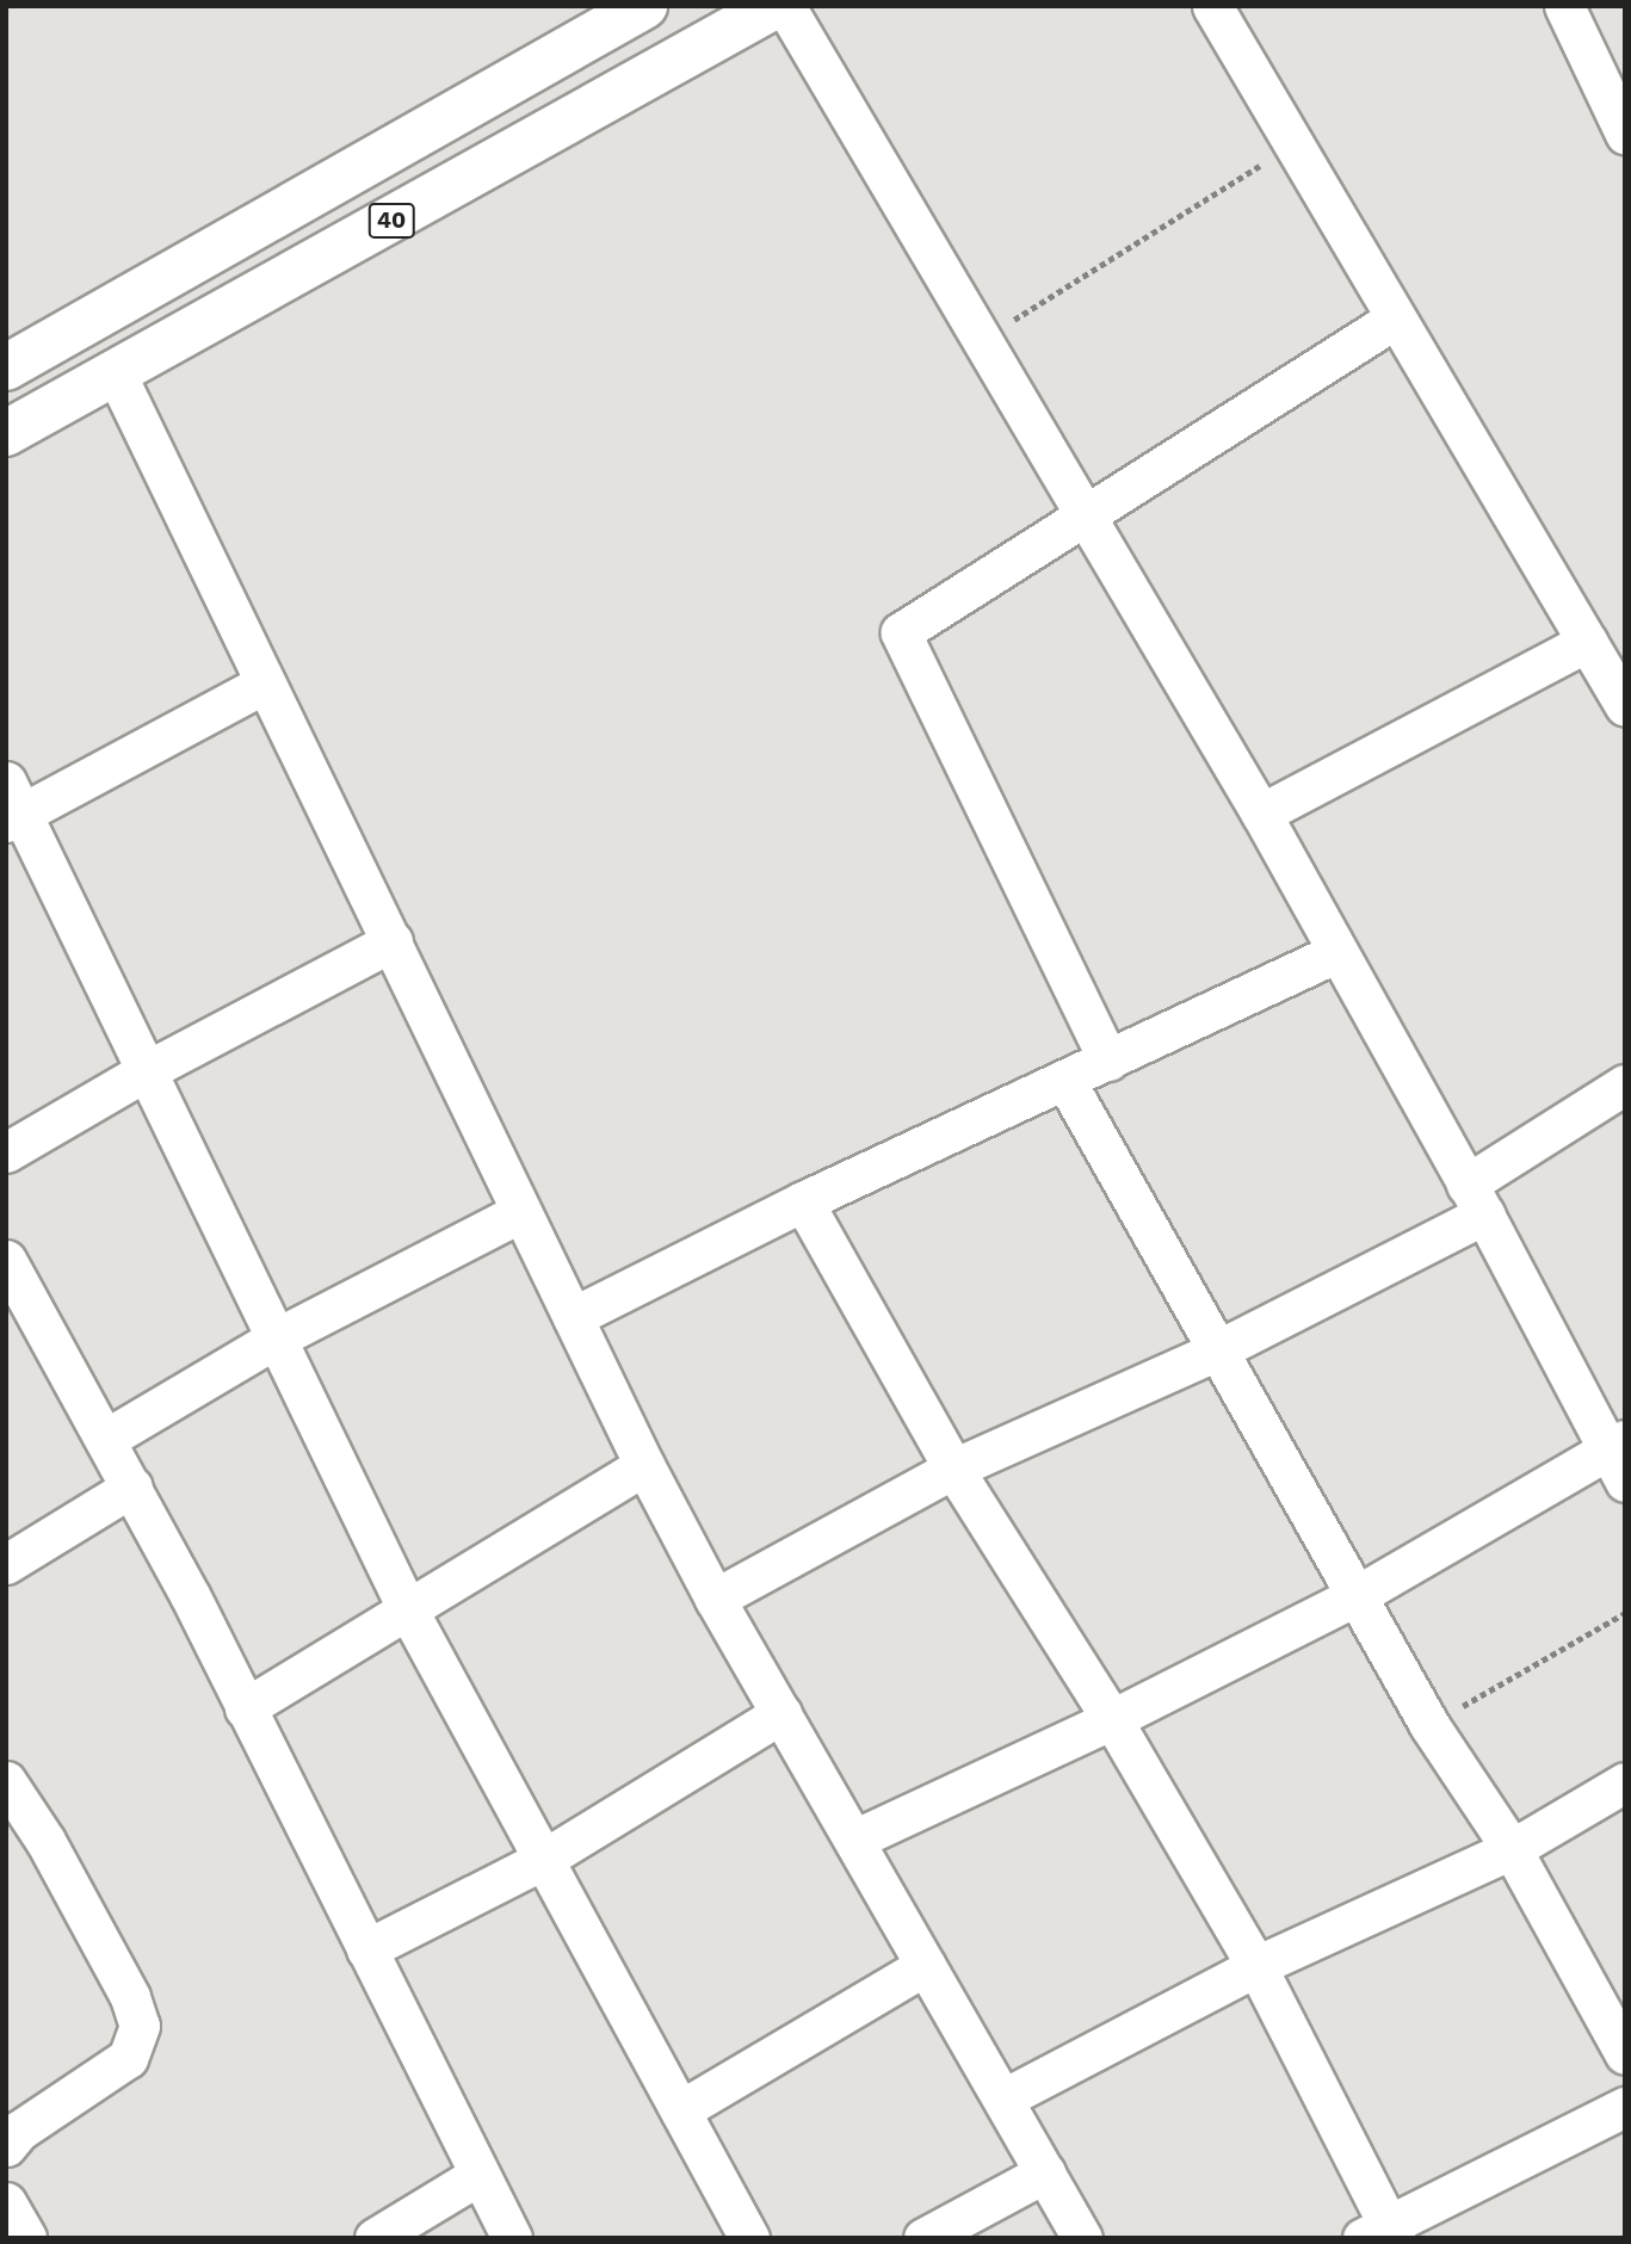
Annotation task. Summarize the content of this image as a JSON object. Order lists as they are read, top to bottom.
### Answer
{
  "streets": {
    "highway": ["40"]
  }
}
